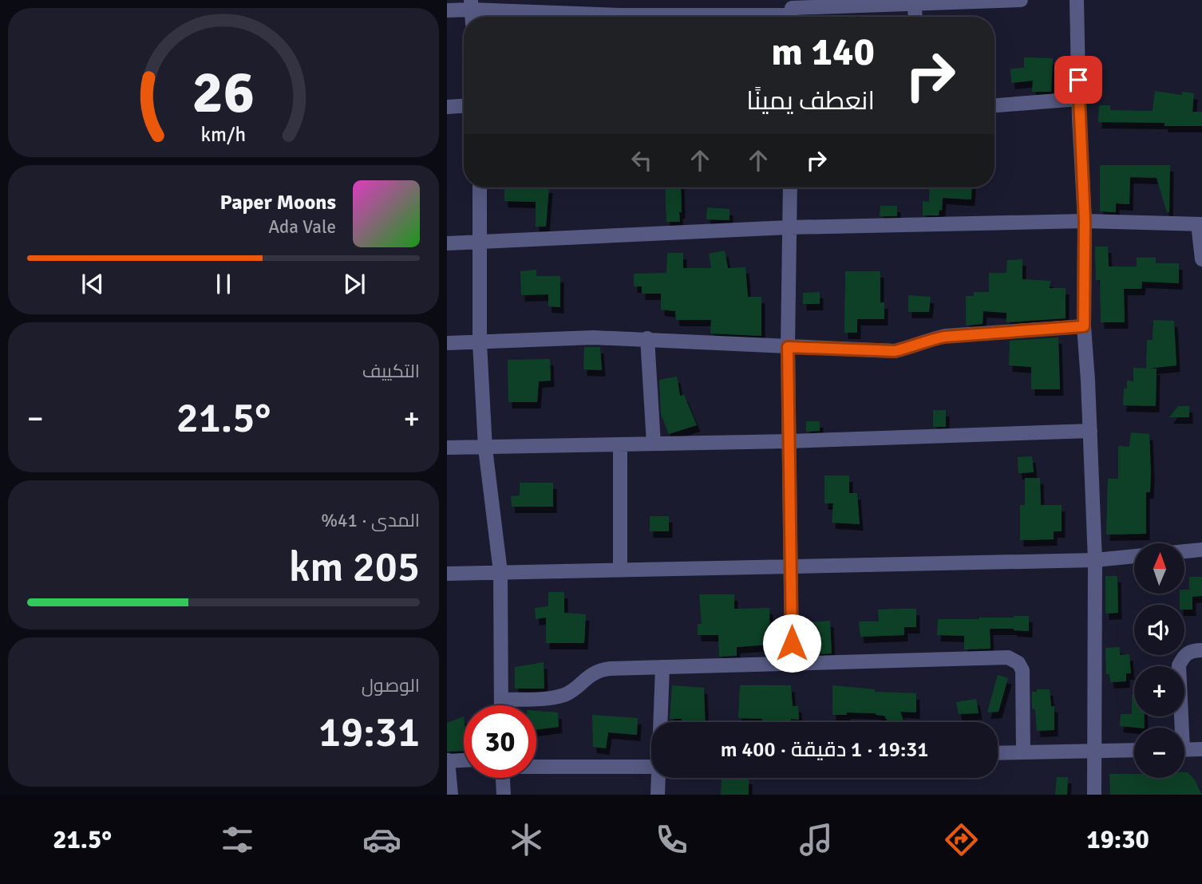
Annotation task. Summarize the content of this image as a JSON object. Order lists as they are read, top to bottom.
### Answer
{
  "north": "top",
  "page": {
    "turn": ["140 m", "انعطف يمينًا"],
    "song": ["Paper Moons", "Ada Vale"],
    "tile": [
      "التكييف",
      ["المدى · 41%", "205 km"],
      ["الوصول", "19:31"]
    ],
    "heat": ["−", "21.5°", "+"],
    "map_buttons": ["+", "−"],
    "limit": "30",
    "trip": "19:31 · 1 دقيقة · 400 m",
    "tabs": ["19:30", "21.5°"],
    "gauge": ["26", "km/h"]
  }
}
